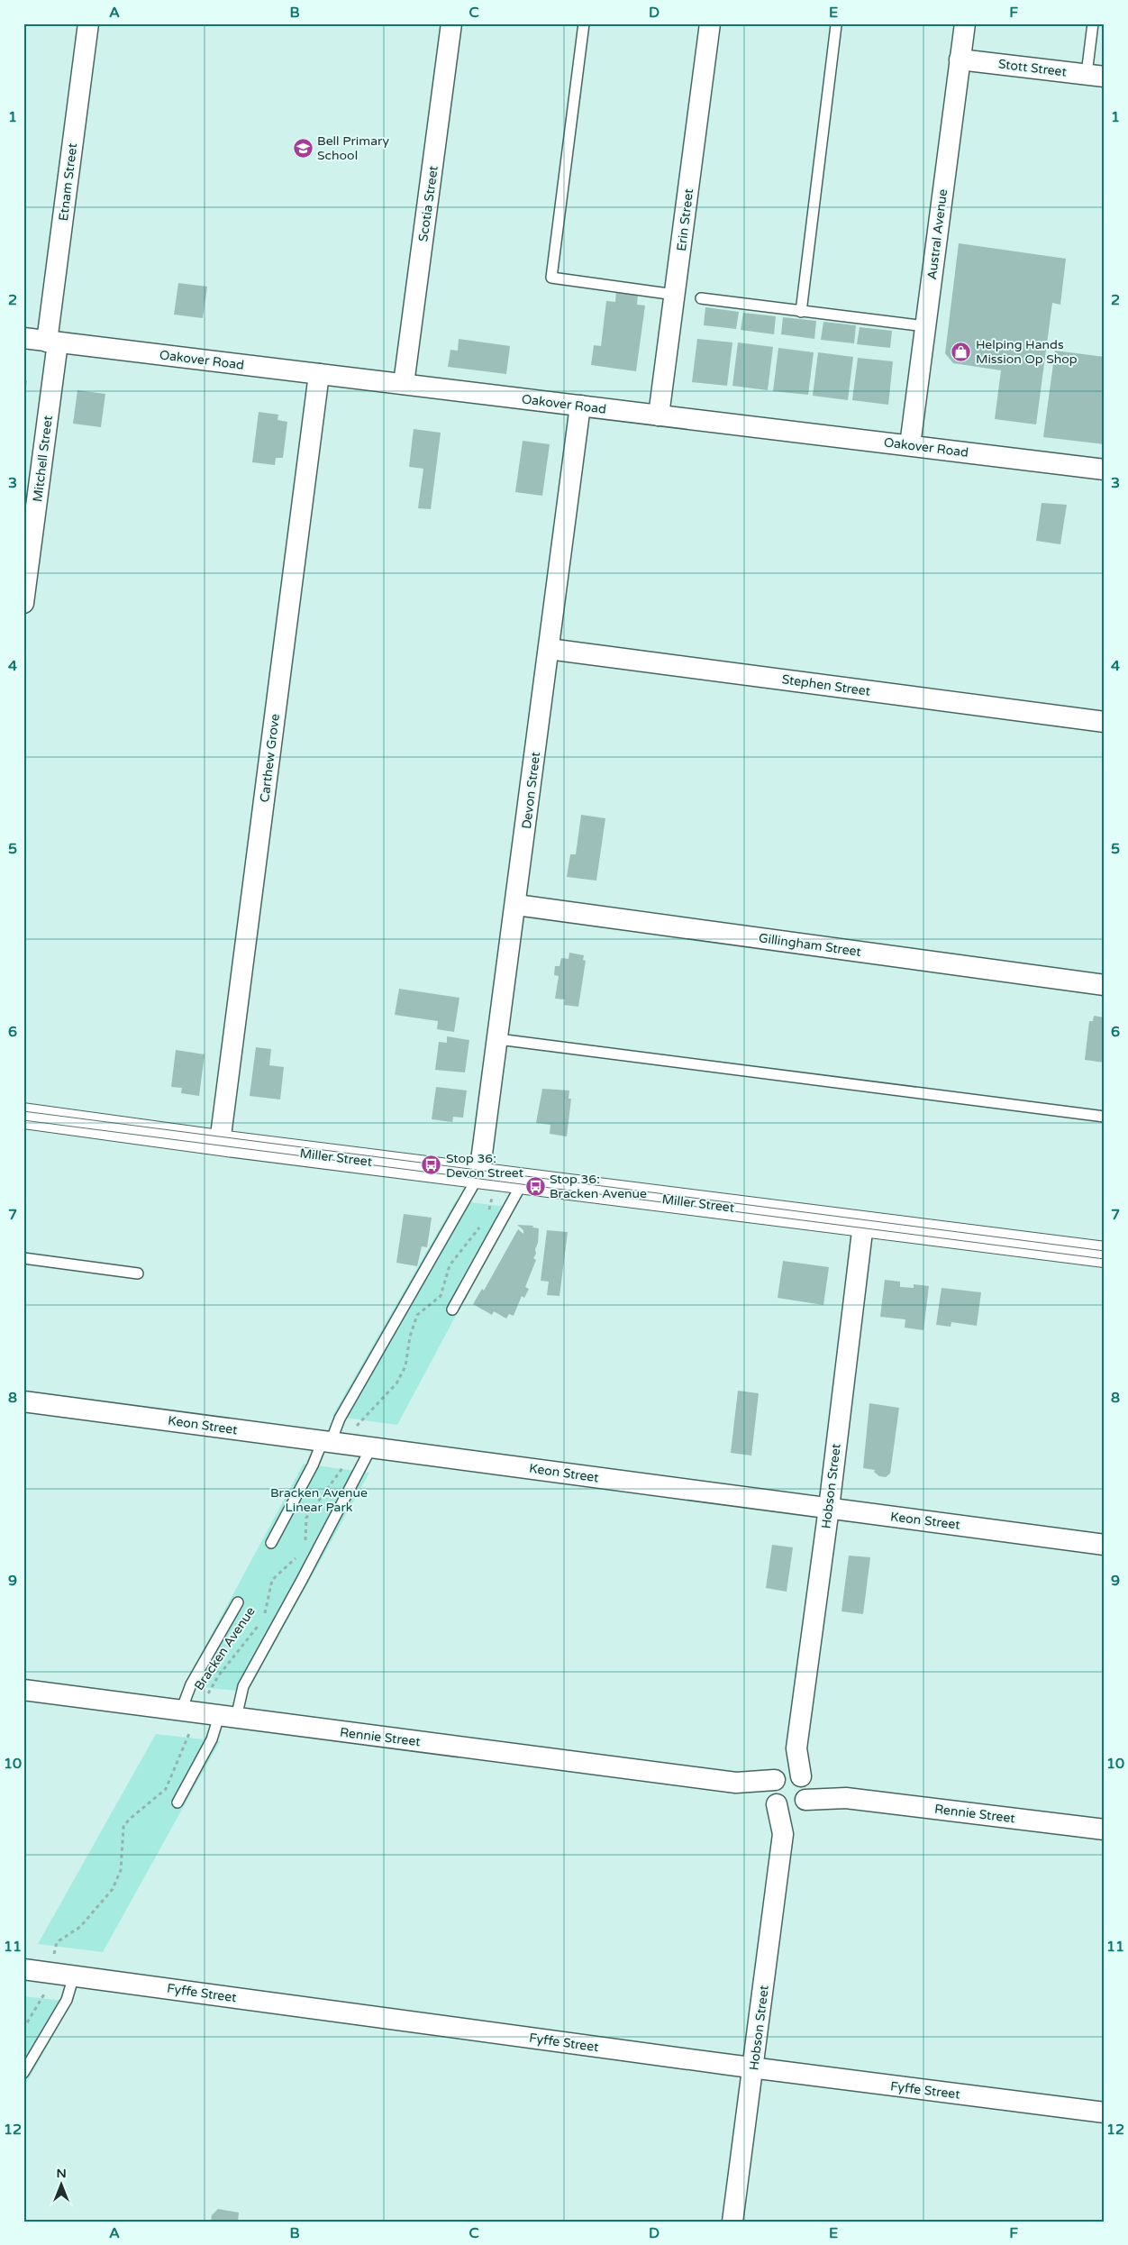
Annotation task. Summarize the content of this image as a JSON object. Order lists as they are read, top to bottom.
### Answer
{
  "streets": {
    "street": [
      "Stott Street",
      "Etnam Street",
      "Scotia Street",
      "Erin Street",
      "Austral Avenue",
      "Oakover Road",
      "Mitchell Street",
      "Stephen Street",
      "Carthew Grove",
      "Devon Street",
      "Gillingham Street",
      "Miller Street",
      "Keon Street",
      "Hobson Street",
      "Rennie Street",
      "Fyffe Street"
    ],
    "lane": ["Bracken Avenue"]
  },
  "crossings": [
    ["Stott Street", "Austral Avenue"],
    ["Etnam Street", "Oakover Road"],
    ["Etnam Street", "Mitchell Street"],
    ["Scotia Street", "Oakover Road"],
    ["Erin Street", "Oakover Road"],
    ["Austral Avenue", "Oakover Road"],
    ["Oakover Road", "Mitchell Street"],
    ["Oakover Road", "Carthew Grove"],
    ["Oakover Road", "Devon Street"],
    ["Stephen Street", "Devon Street"],
    ["Carthew Grove", "Miller Street"],
    ["Devon Street", "Gillingham Street"],
    ["Devon Street", "Miller Street"],
    ["Miller Street", "Hobson Street"],
    ["Keon Street", "Hobson Street"],
    ["Hobson Street", "Rennie Street"],
    ["Hobson Street", "Fyffe Street"],
    ["Bracken Avenue", "Rennie Street"],
    ["Bracken Avenue", "Fyffe Street"]
  ],
  "parks": ["Bracken Avenue Linear Park"],
  "places": {
    "school or university": ["Bell Primary School"],
    "shop": ["Helping Hands Mission Op Shop"],
    "bus stop": ["Stop 36: Devon Street", "Stop 36: Bracken Avenue"]
  },
  "north": "top",
  "grid": {
    "columns": [
      "A",
      "B",
      "C",
      "D",
      "E",
      "F"
    ],
    "rows": [
      "1",
      "2",
      "3",
      "4",
      "5",
      "6",
      "7",
      "8",
      "9",
      "10",
      "11",
      "12"
    ]
  }
}
